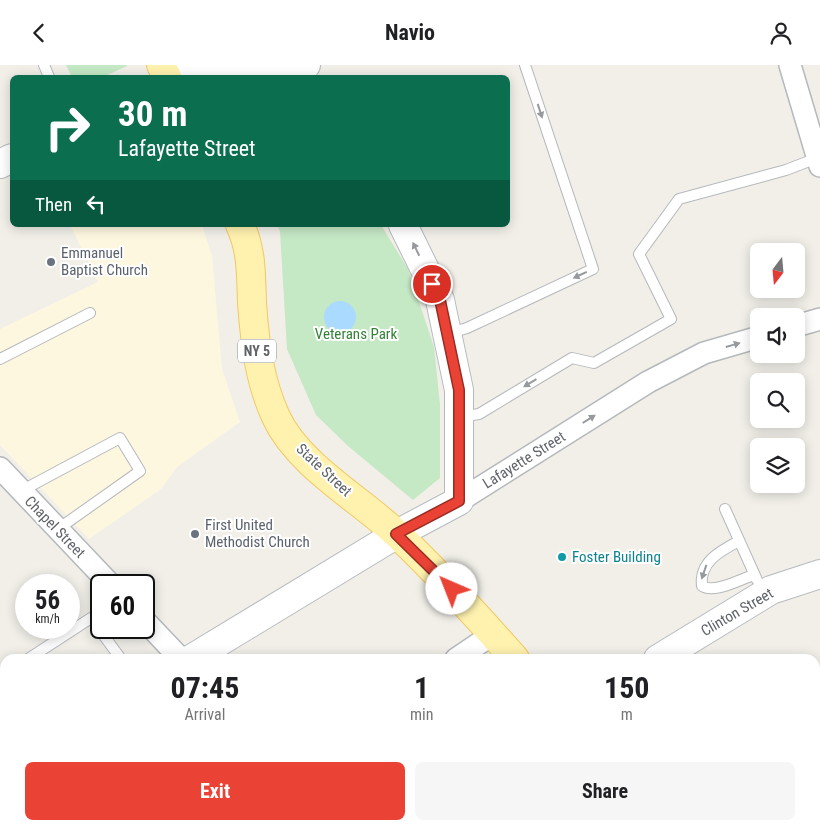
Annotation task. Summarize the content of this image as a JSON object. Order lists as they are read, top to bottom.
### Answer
{
  "streets": {
    "main road": ["NY 5", "State Street"],
    "street": ["Lafayette Street", "Chapel Street", "Clinton Street"]
  },
  "crossings": [
    ["Lafayette Street", "State Street"]
  ],
  "one_way": ["Lafayette Street"],
  "parks": ["Veterans Park"],
  "places": ["Emmanuel Baptist Church", "First United Methodist Church", "Foster Building"],
  "north": "bottom",
  "page": {
    "header": "Navio",
    "turn": ["30 m", "Lafayette Street"],
    "then": "Then",
    "speed": "56 km/h",
    "limit": "60",
    "eta": [
      "07:45",
      "Arrival",
      "1",
      "min",
      "150",
      "m"
    ],
    "buttons": ["Exit", "Share"]
  }
}
